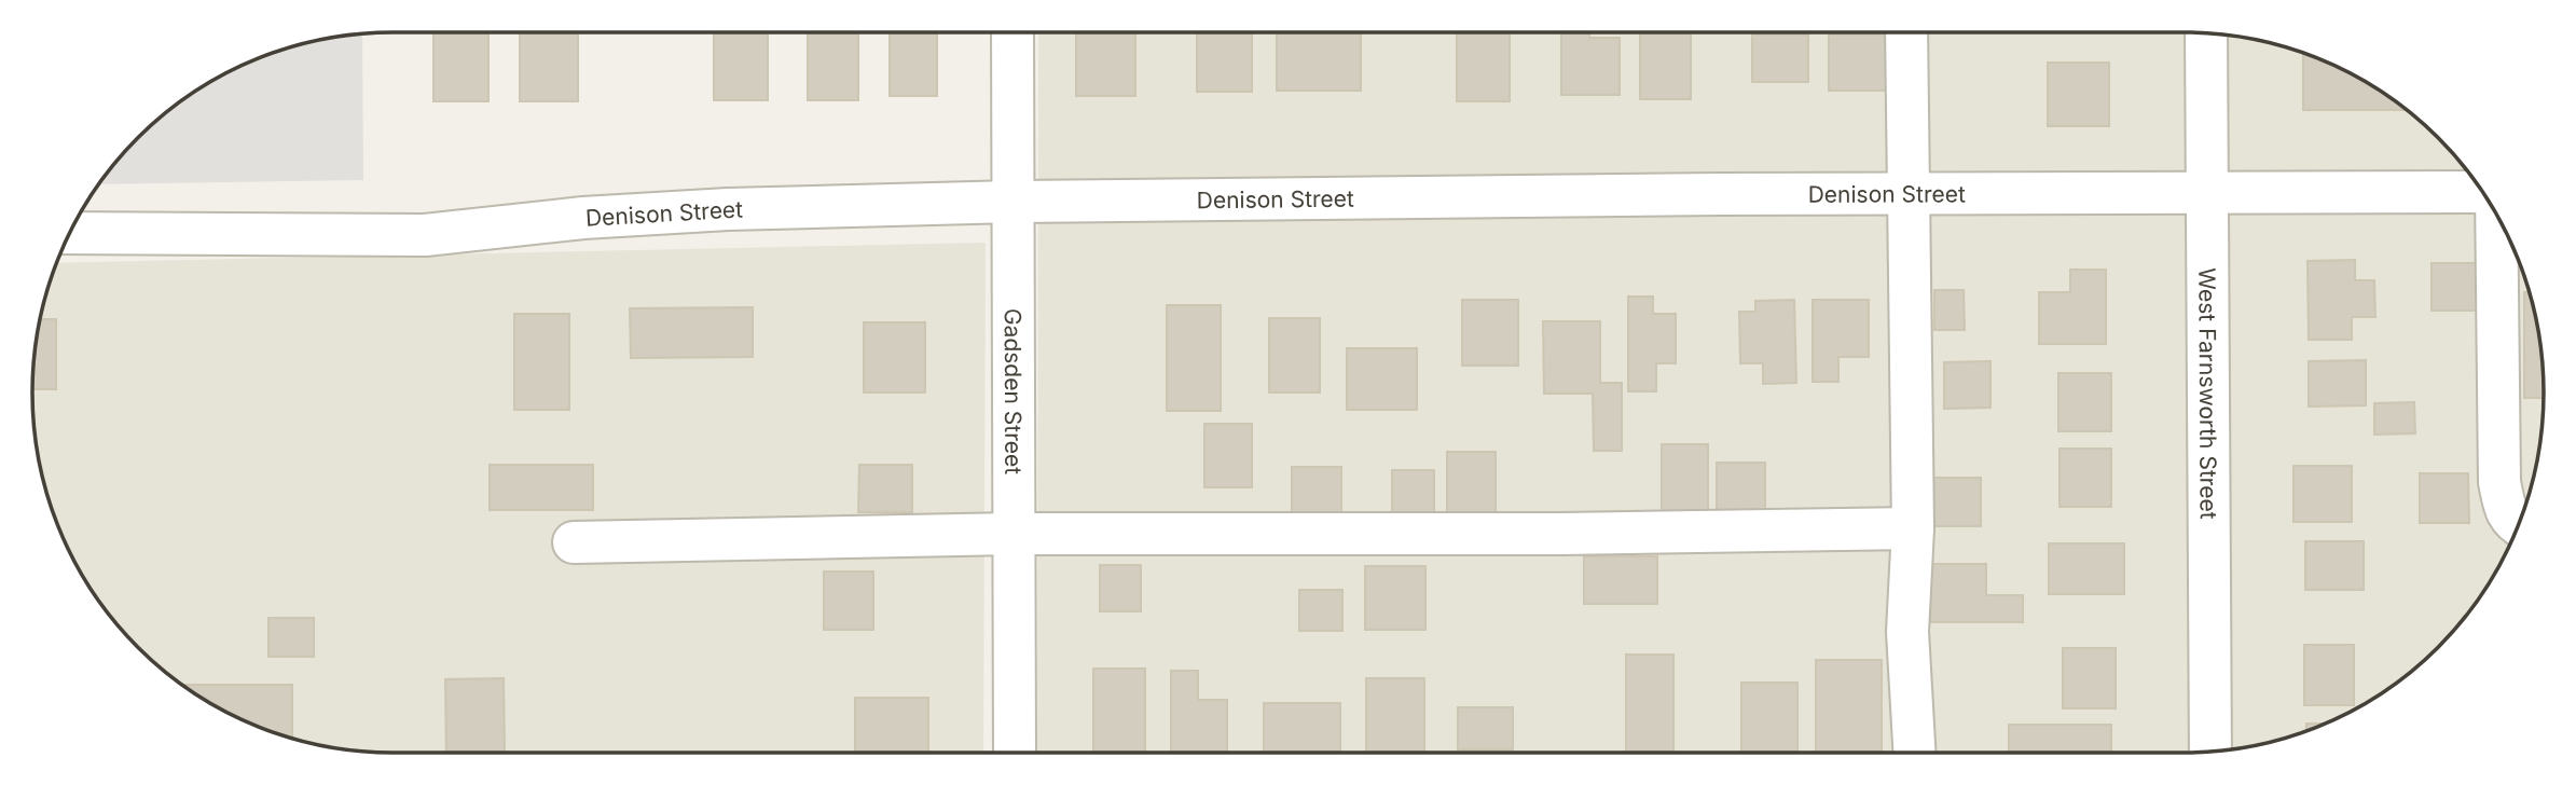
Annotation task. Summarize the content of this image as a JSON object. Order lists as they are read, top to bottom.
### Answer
{
  "streets": {
    "street": ["Denison Street", "Gadsden Street", "West Farnsworth Street"]
  },
  "crossings": [
    ["Denison Street", "Gadsden Street"],
    ["Denison Street", "West Farnsworth Street"]
  ]
}
